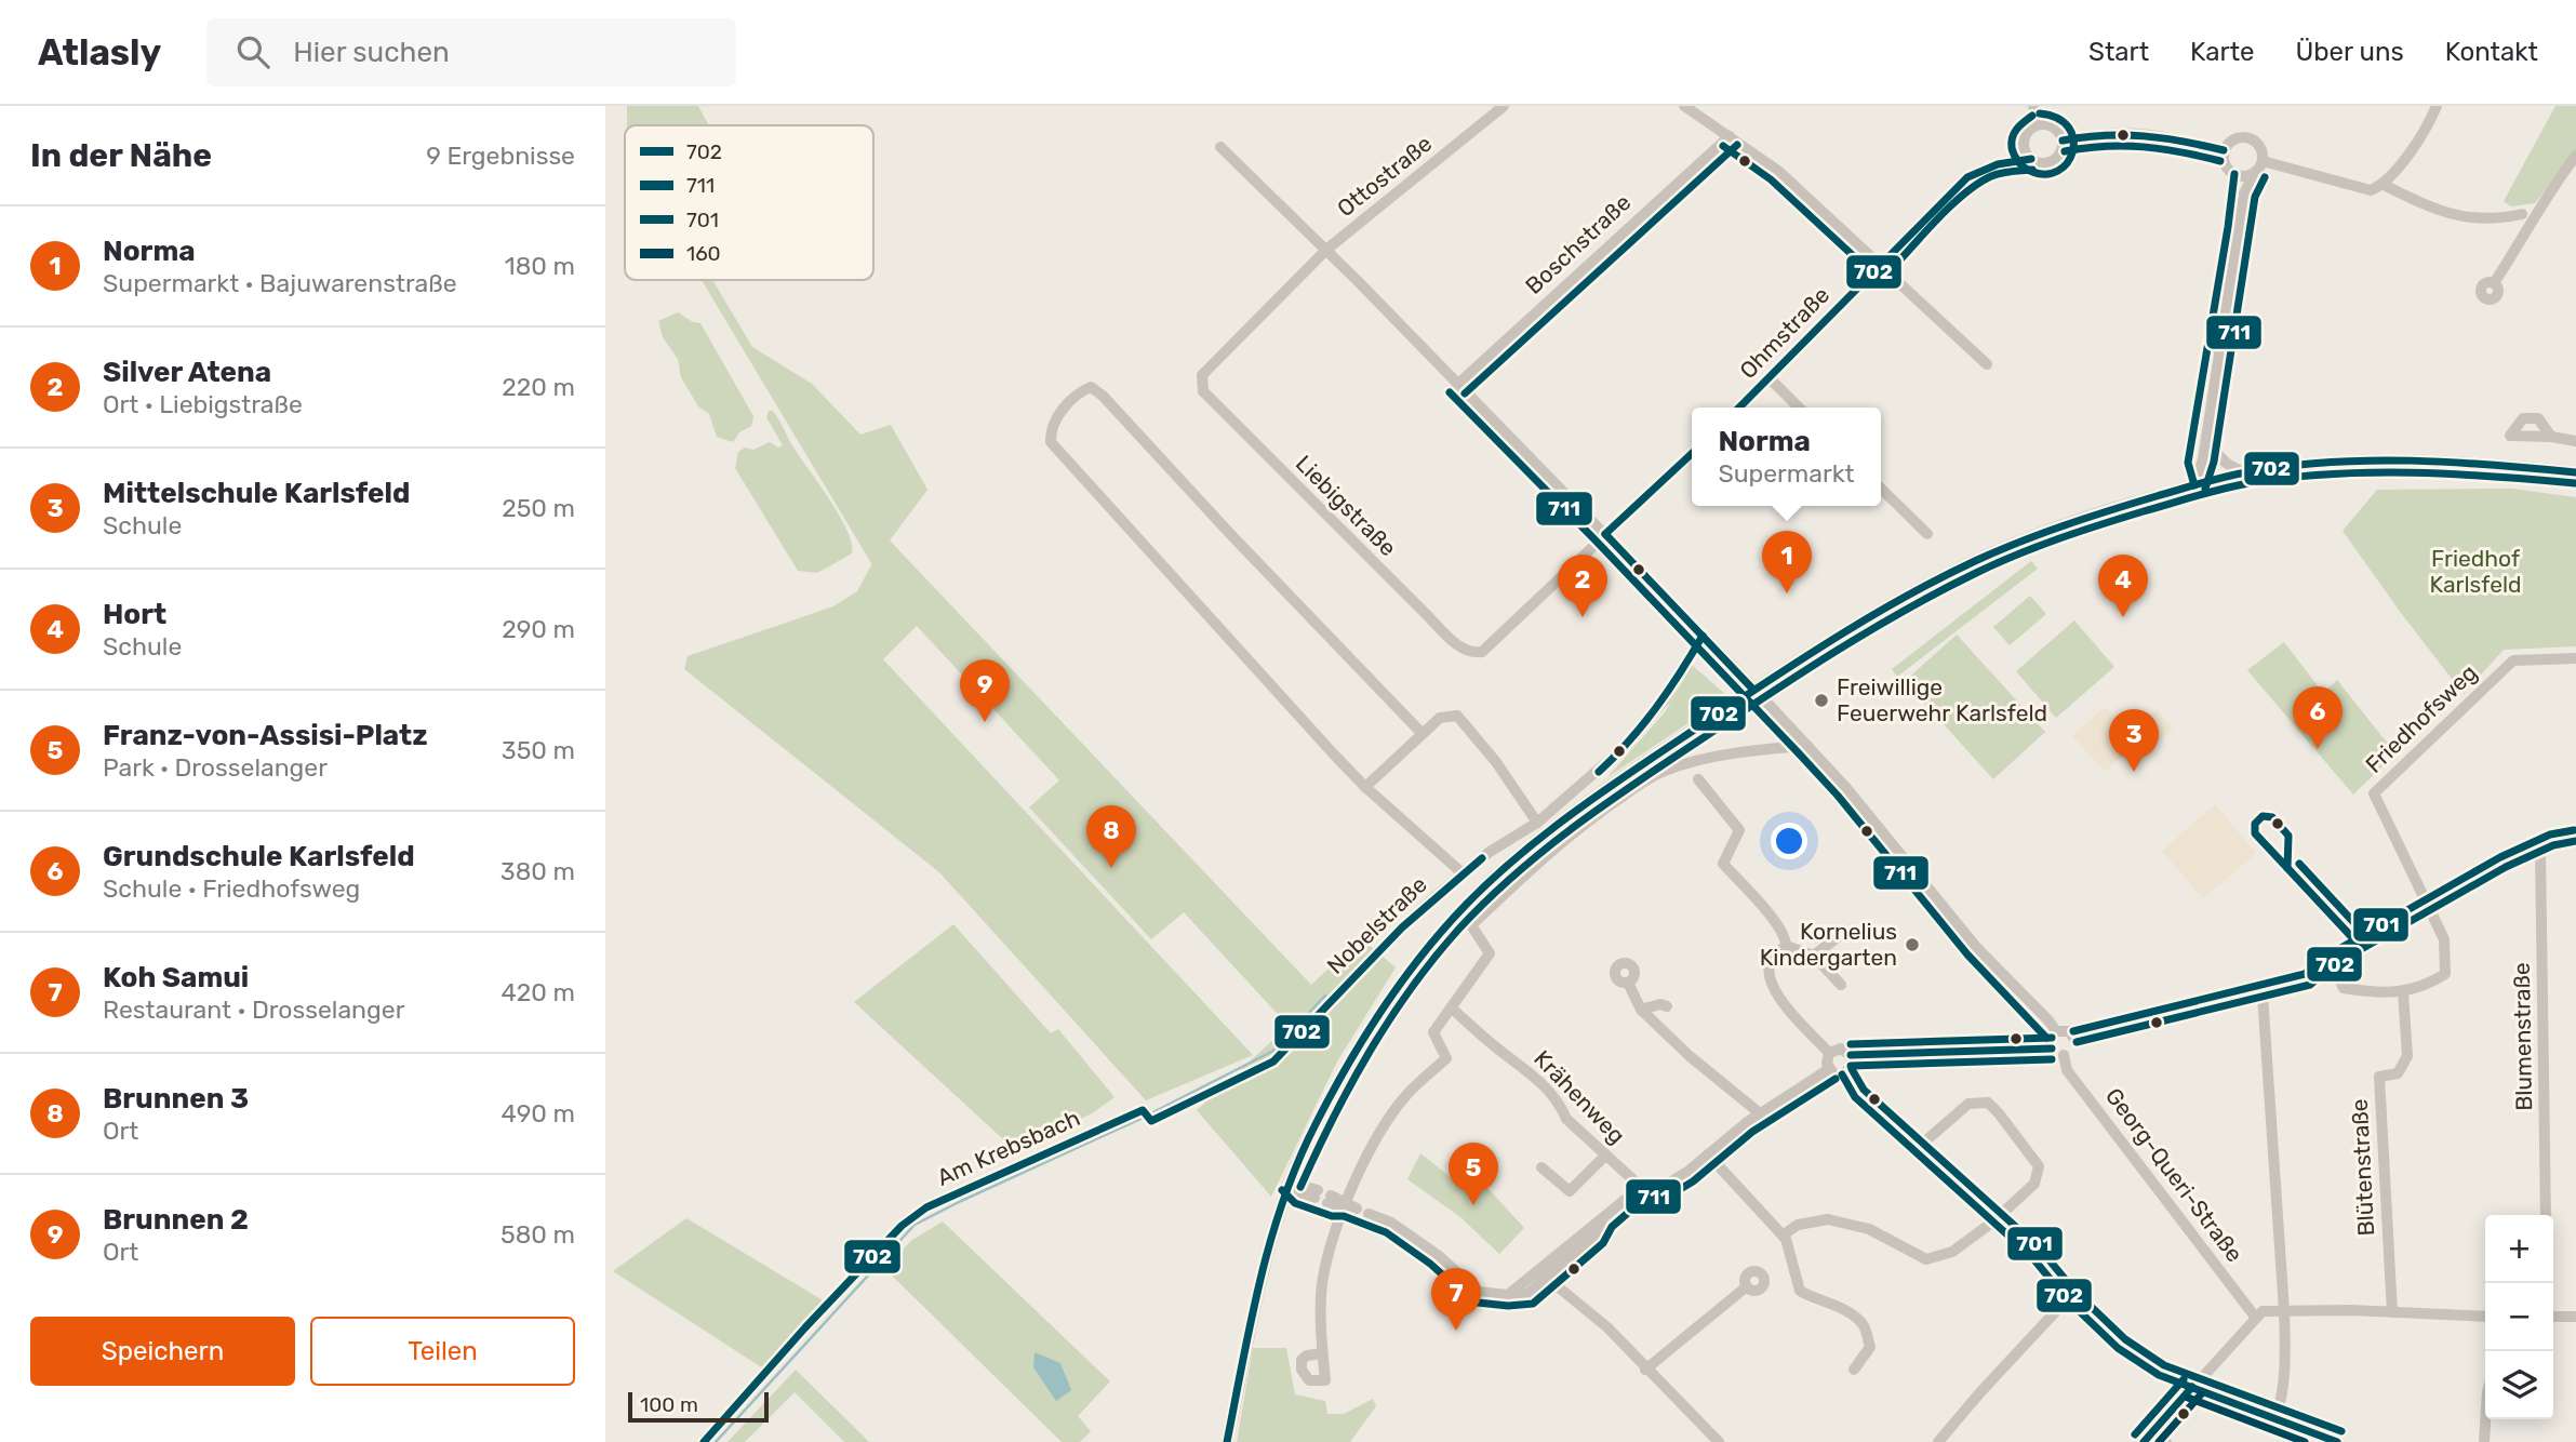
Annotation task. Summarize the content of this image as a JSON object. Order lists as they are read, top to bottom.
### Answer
{
  "streets": {
    "street": [
      "Ottostraße",
      "Boschstraße",
      "Ohmstraße",
      "Liebigstraße",
      "Friedhofsweg",
      "Nobelstraße",
      "Blumenstraße",
      "Krähenweg",
      "Am Krebsbach",
      "Blütenstraße",
      "Georg-Queri-Straße"
    ]
  },
  "crossings": [
    ["Ottostraße", "Liebigstraße"],
    ["Nobelstraße", "Am Krebsbach"]
  ],
  "parks": ["Friedhof Karlsfeld"],
  "places": ["Freiwillige Feuerwehr Karlsfeld", "Kornelius Kindergarten"],
  "lines": [
    "transit line 711",
    "transit line 702",
    "transit line 701",
    "transit line 160"
  ],
  "legend": [
    "702",
    "711",
    "701",
    "160"
  ],
  "scale_bar": "100 m",
  "page": {
    "header": "Atlasly",
    "search": "Hier suchen",
    "nav": [
      "Start",
      "Karte",
      "Über uns",
      "Kontakt"
    ],
    "heading": ["In der Nähe", "9 Ergebnisse"],
    "list": [
      {
        "mark": "1",
        "name": "Norma",
        "note": "Supermarkt · Bajuwarenstraße",
        "value": "180 m"
      },
      {
        "mark": "2",
        "name": "Silver Atena",
        "note": "Ort · Liebigstraße",
        "value": "220 m"
      },
      {
        "mark": "3",
        "name": "Mittelschule Karlsfeld",
        "note": "Schule",
        "value": "250 m"
      },
      {
        "mark": "4",
        "name": "Hort",
        "note": "Schule",
        "value": "290 m"
      },
      {
        "mark": "5",
        "name": "Franz-von-Assisi-Platz",
        "note": "Park · Drosselanger",
        "value": "350 m"
      },
      {
        "mark": "6",
        "name": "Grundschule Karlsfeld",
        "note": "Schule · Friedhofsweg",
        "value": "380 m"
      },
      {
        "mark": "7",
        "name": "Koh Samui",
        "note": "Restaurant · Drosselanger",
        "value": "420 m"
      },
      {
        "mark": "8",
        "name": "Brunnen 3",
        "note": "Ort",
        "value": "490 m"
      },
      {
        "mark": "9",
        "name": "Brunnen 2",
        "note": "Ort",
        "value": "580 m"
      }
    ],
    "popup": ["Norma", "Supermarkt"],
    "pins": [
      "1",
      "2",
      "4",
      "9",
      "6",
      "3",
      "8",
      "5",
      "7"
    ],
    "map_buttons": ["+", "−"],
    "buttons": ["Speichern", "Teilen"],
    "scale": "100 m"
  }
}
